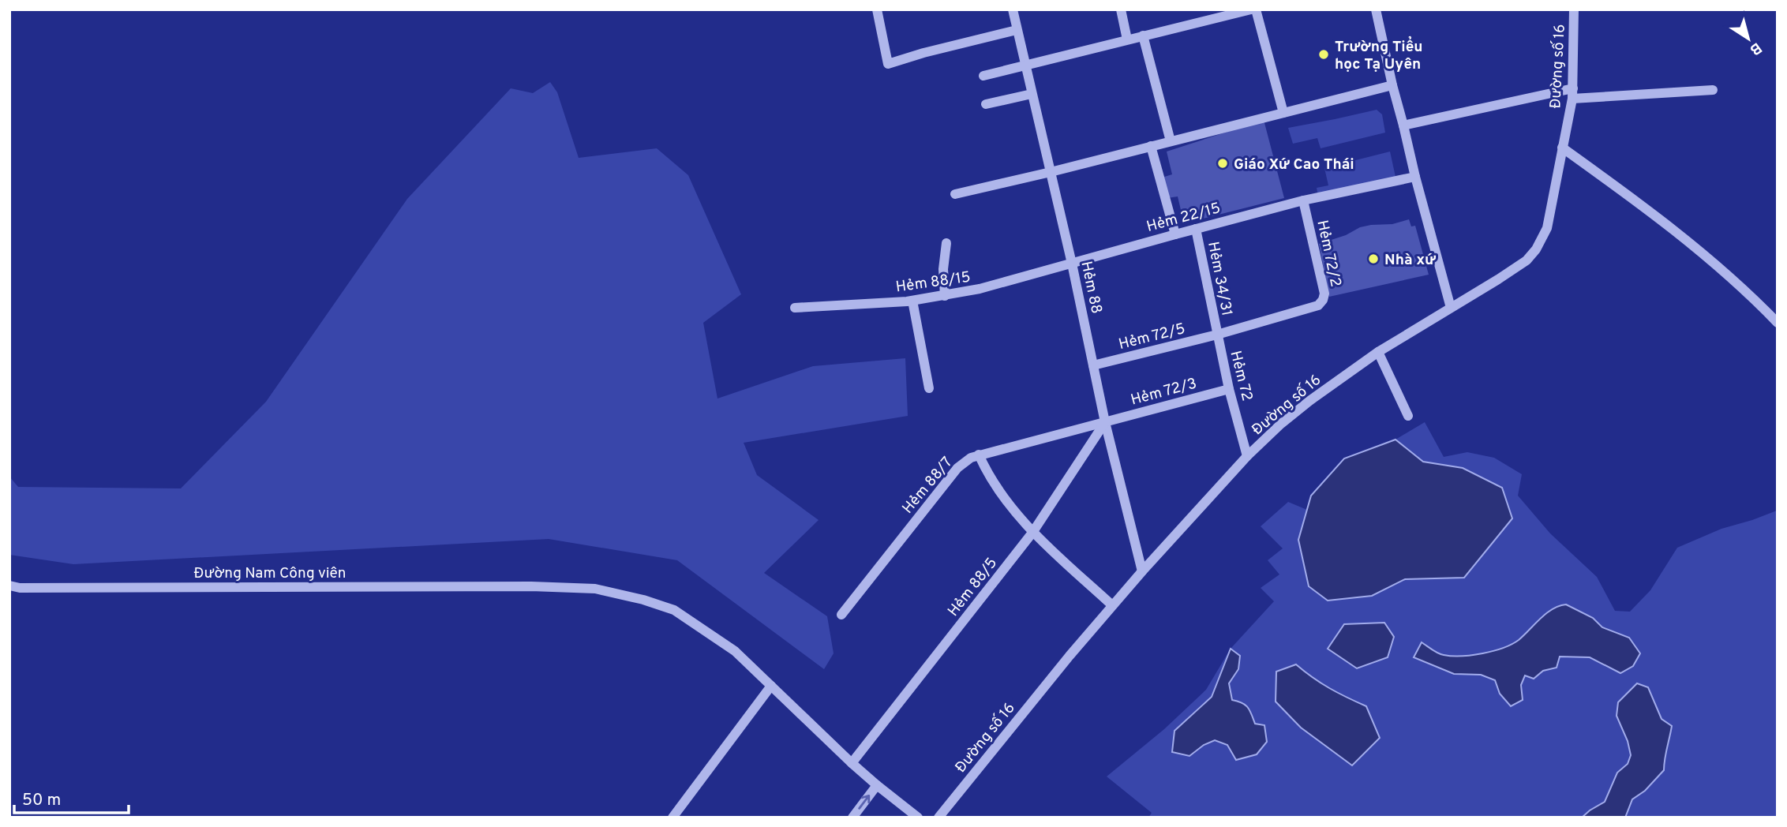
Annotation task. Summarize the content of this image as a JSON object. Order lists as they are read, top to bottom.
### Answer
{
  "streets": {
    "street": [
      "Đường số 16",
      "Hẻm 22/15",
      "Hẻm 72/2",
      "Hẻm 34/31",
      "Hẻm 88/15",
      "Hẻm 88",
      "Hẻm 72/5",
      "Hẻm 72",
      "Hẻm 72/3",
      "Hẻm 88/7",
      "Đường Nam Công viên",
      "Hẻm 88/5"
    ]
  },
  "crossings": [
    ["Đường số 16", "Hẻm 88"],
    ["Đường số 16", "Hẻm 72"],
    ["Hẻm 22/15", "Hẻm 72/2"],
    ["Hẻm 22/15", "Hẻm 34/31"],
    ["Hẻm 22/15", "Hẻm 88/15"],
    ["Hẻm 22/15", "Hẻm 88"],
    ["Hẻm 72/2", "Hẻm 34/31"],
    ["Hẻm 72/2", "Hẻm 72/5"],
    ["Hẻm 72/2", "Hẻm 72"],
    ["Hẻm 34/31", "Hẻm 72/5"],
    ["Hẻm 34/31", "Hẻm 72"],
    ["Hẻm 88/15", "Hẻm 88"],
    ["Hẻm 88", "Hẻm 72/5"],
    ["Hẻm 88", "Hẻm 72/3"],
    ["Hẻm 88", "Hẻm 88/7"],
    ["Hẻm 88", "Hẻm 88/5"],
    ["Hẻm 72/5", "Hẻm 72"],
    ["Hẻm 72", "Hẻm 72/3"],
    ["Hẻm 72/3", "Hẻm 88/7"],
    ["Hẻm 72/3", "Hẻm 88/5"],
    ["Hẻm 88/7", "Hẻm 88/5"],
    ["Đường Nam Công viên", "Hẻm 88/5"]
  ],
  "places": ["Trường Tiểu học Tạ Uyên", "Giáo Xứ Cao Thái", "Nhà xứ"],
  "scale_bar": "50 m",
  "north": "bottom right"
}
